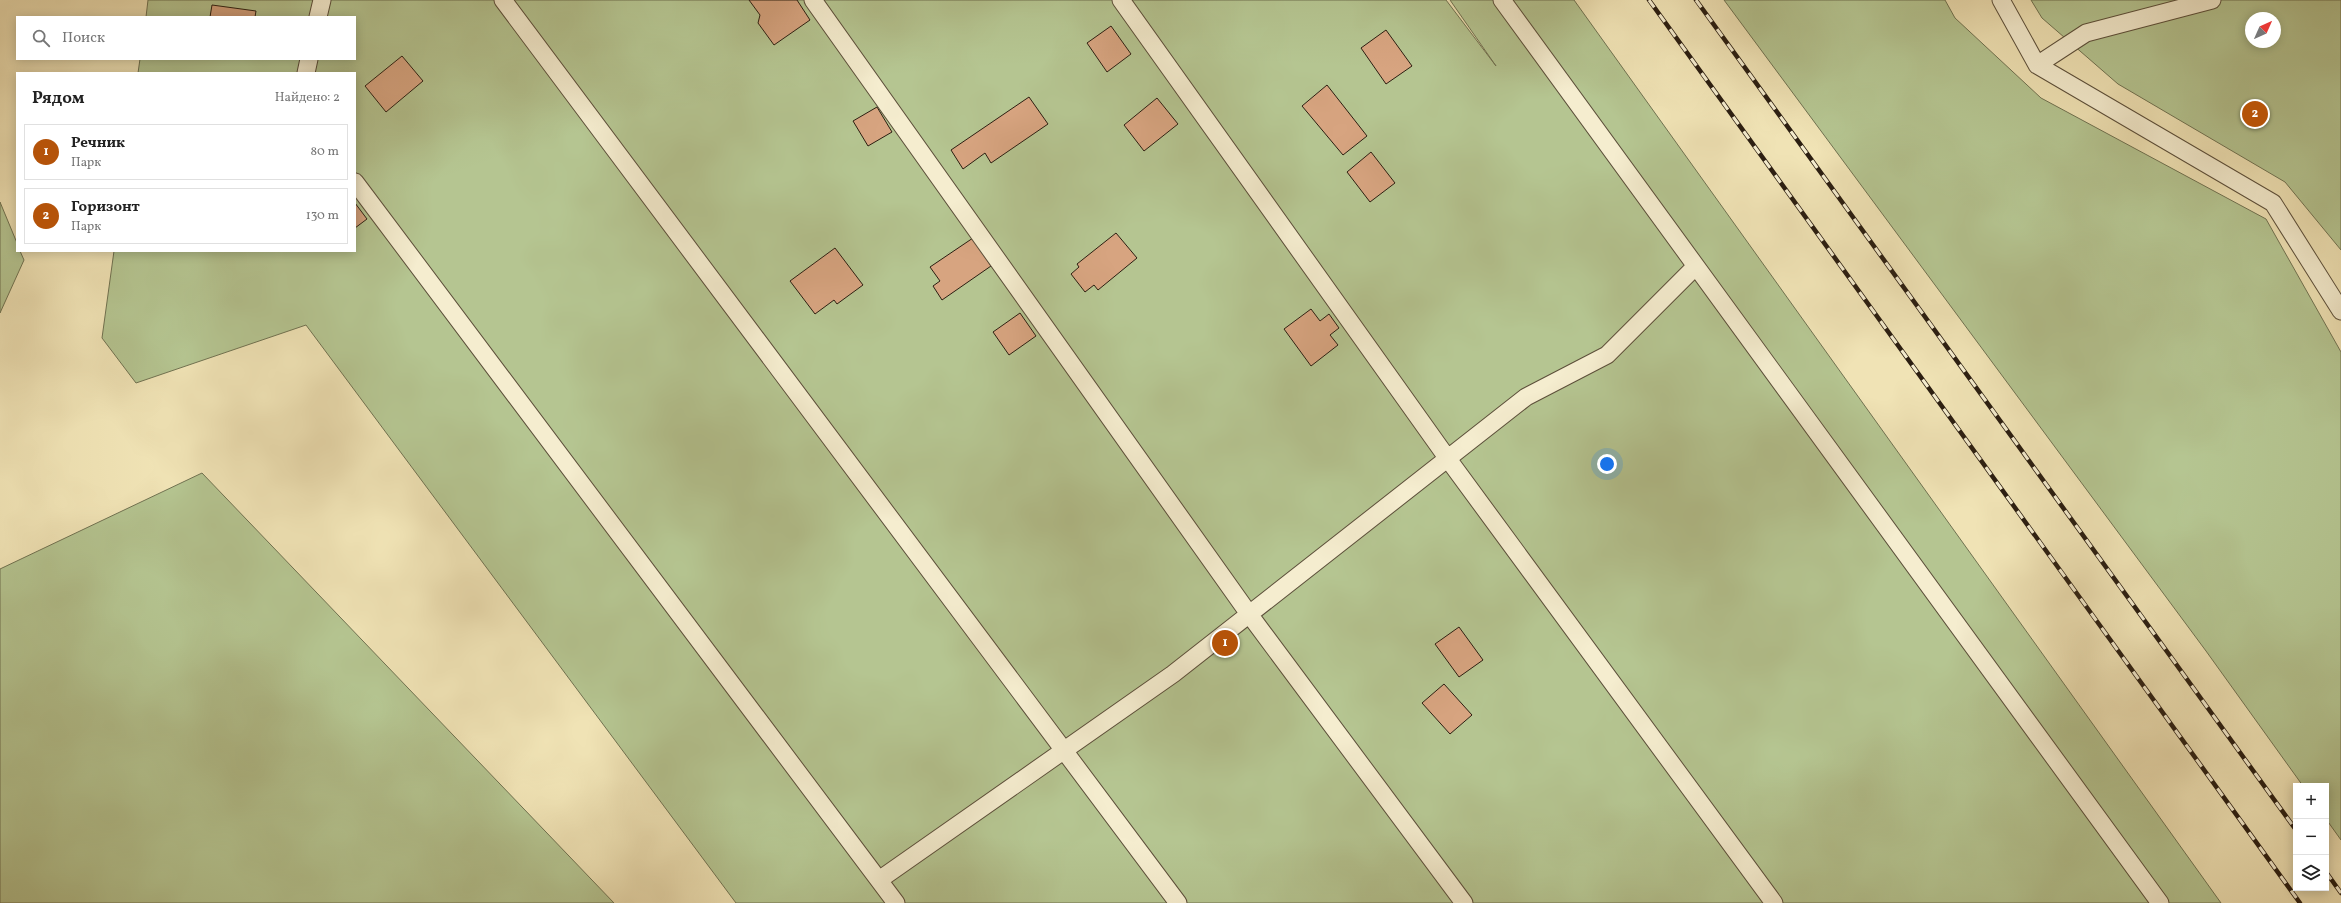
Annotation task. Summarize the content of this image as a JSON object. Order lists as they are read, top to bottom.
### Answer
{
  "north": "top right",
  "page": {
    "search": "Поиск",
    "heading": ["Рядом", "Найдено: 2"],
    "pins": ["2", "1"],
    "list": [
      {
        "mark": "1",
        "name": "Речник",
        "note": "Парк",
        "value": "80 m"
      },
      {
        "mark": "2",
        "name": "Горизонт",
        "note": "Парк",
        "value": "130 m"
      }
    ],
    "map_buttons": ["+", "−"]
  }
}
